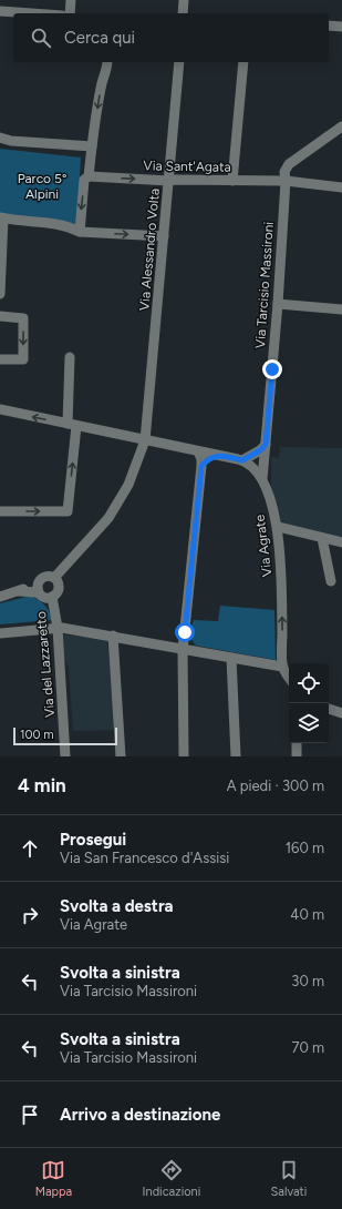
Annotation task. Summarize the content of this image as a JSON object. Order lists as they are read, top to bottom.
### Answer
{
  "streets": {
    "street": [
      "Via Sant'Agata",
      "Via Alessandro Volta",
      "Via Tarcisio Massironi",
      "Via Agrate",
      "Via del Lazzaretto"
    ]
  },
  "crossings": [
    ["Via Sant'Agata", "Via Alessandro Volta"],
    ["Via Sant'Agata", "Via Tarcisio Massironi"],
    ["Via Alessandro Volta", "Via Agrate"],
    ["Via Alessandro Volta", "Via del Lazzaretto"],
    ["Via Tarcisio Massironi", "Via Agrate"]
  ],
  "parks": ["Parco 5° Alpini"],
  "scale_bar": "100 m",
  "page": {
    "search": "Cerca qui",
    "scale": "100 m",
    "heading": ["4 min", "A piedi · 300 m"],
    "list": [
      ["Prosegui", "Via San Francesco d'Assisi", "160 m"],
      ["Svolta a destra", "Via Agrate", "40 m"],
      ["Svolta a sinistra", "Via Tarcisio Massironi", "30 m"],
      ["Svolta a sinistra", "Via Tarcisio Massironi", "70 m"],
      "Arrivo a destinazione"
    ],
    "nav": ["Mappa", "Indicazioni", "Salvati"]
  }
}
